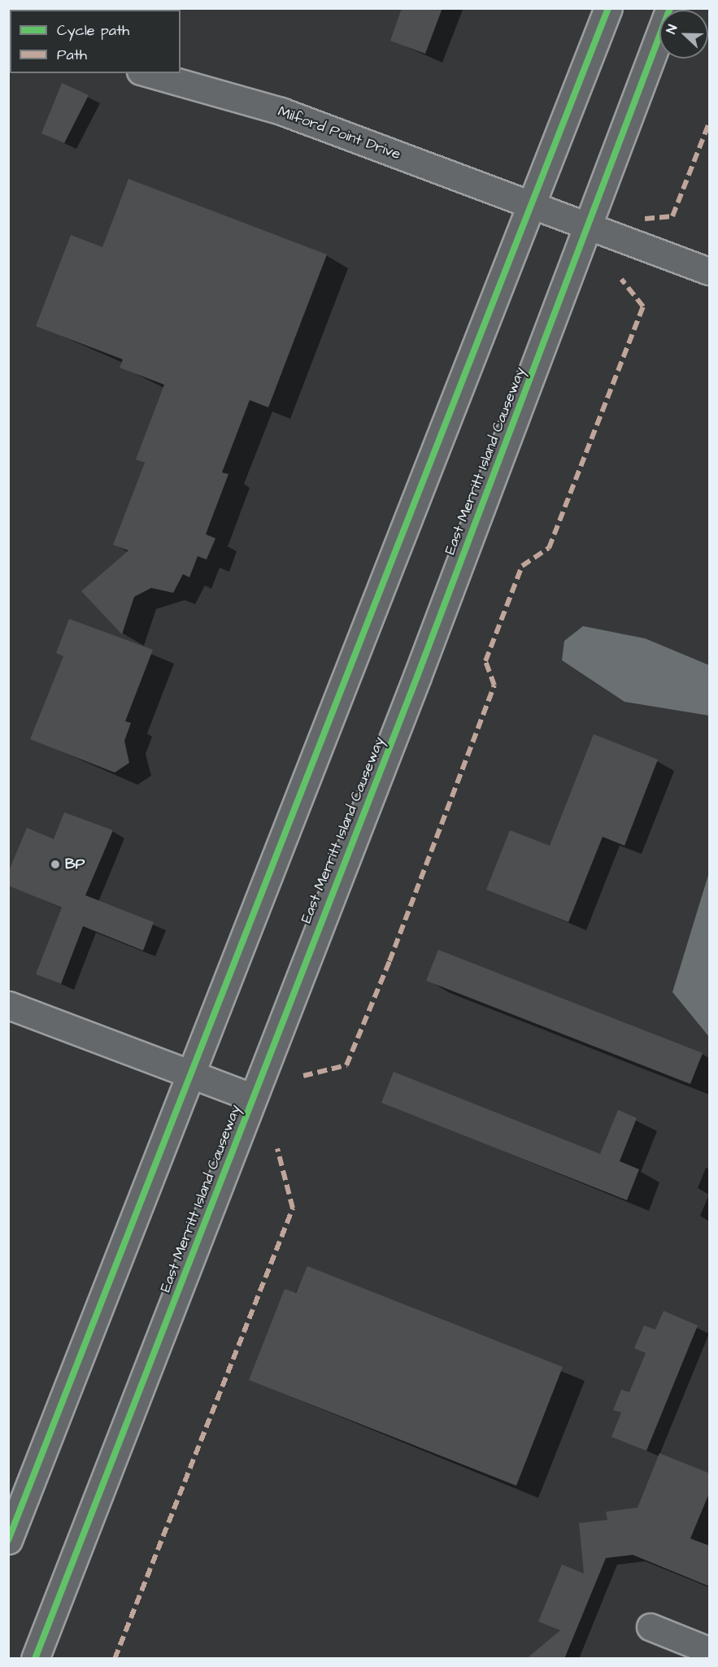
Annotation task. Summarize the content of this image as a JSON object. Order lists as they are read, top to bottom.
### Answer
{
  "streets": {
    "main road": ["East Merritt Island Causeway"],
    "street": ["Milford Point Drive"]
  },
  "crossings": [
    ["Milford Point Drive", "East Merritt Island Causeway"]
  ],
  "places": ["BP"],
  "legend": ["Cycle path", "Path"],
  "north": "left"
}
